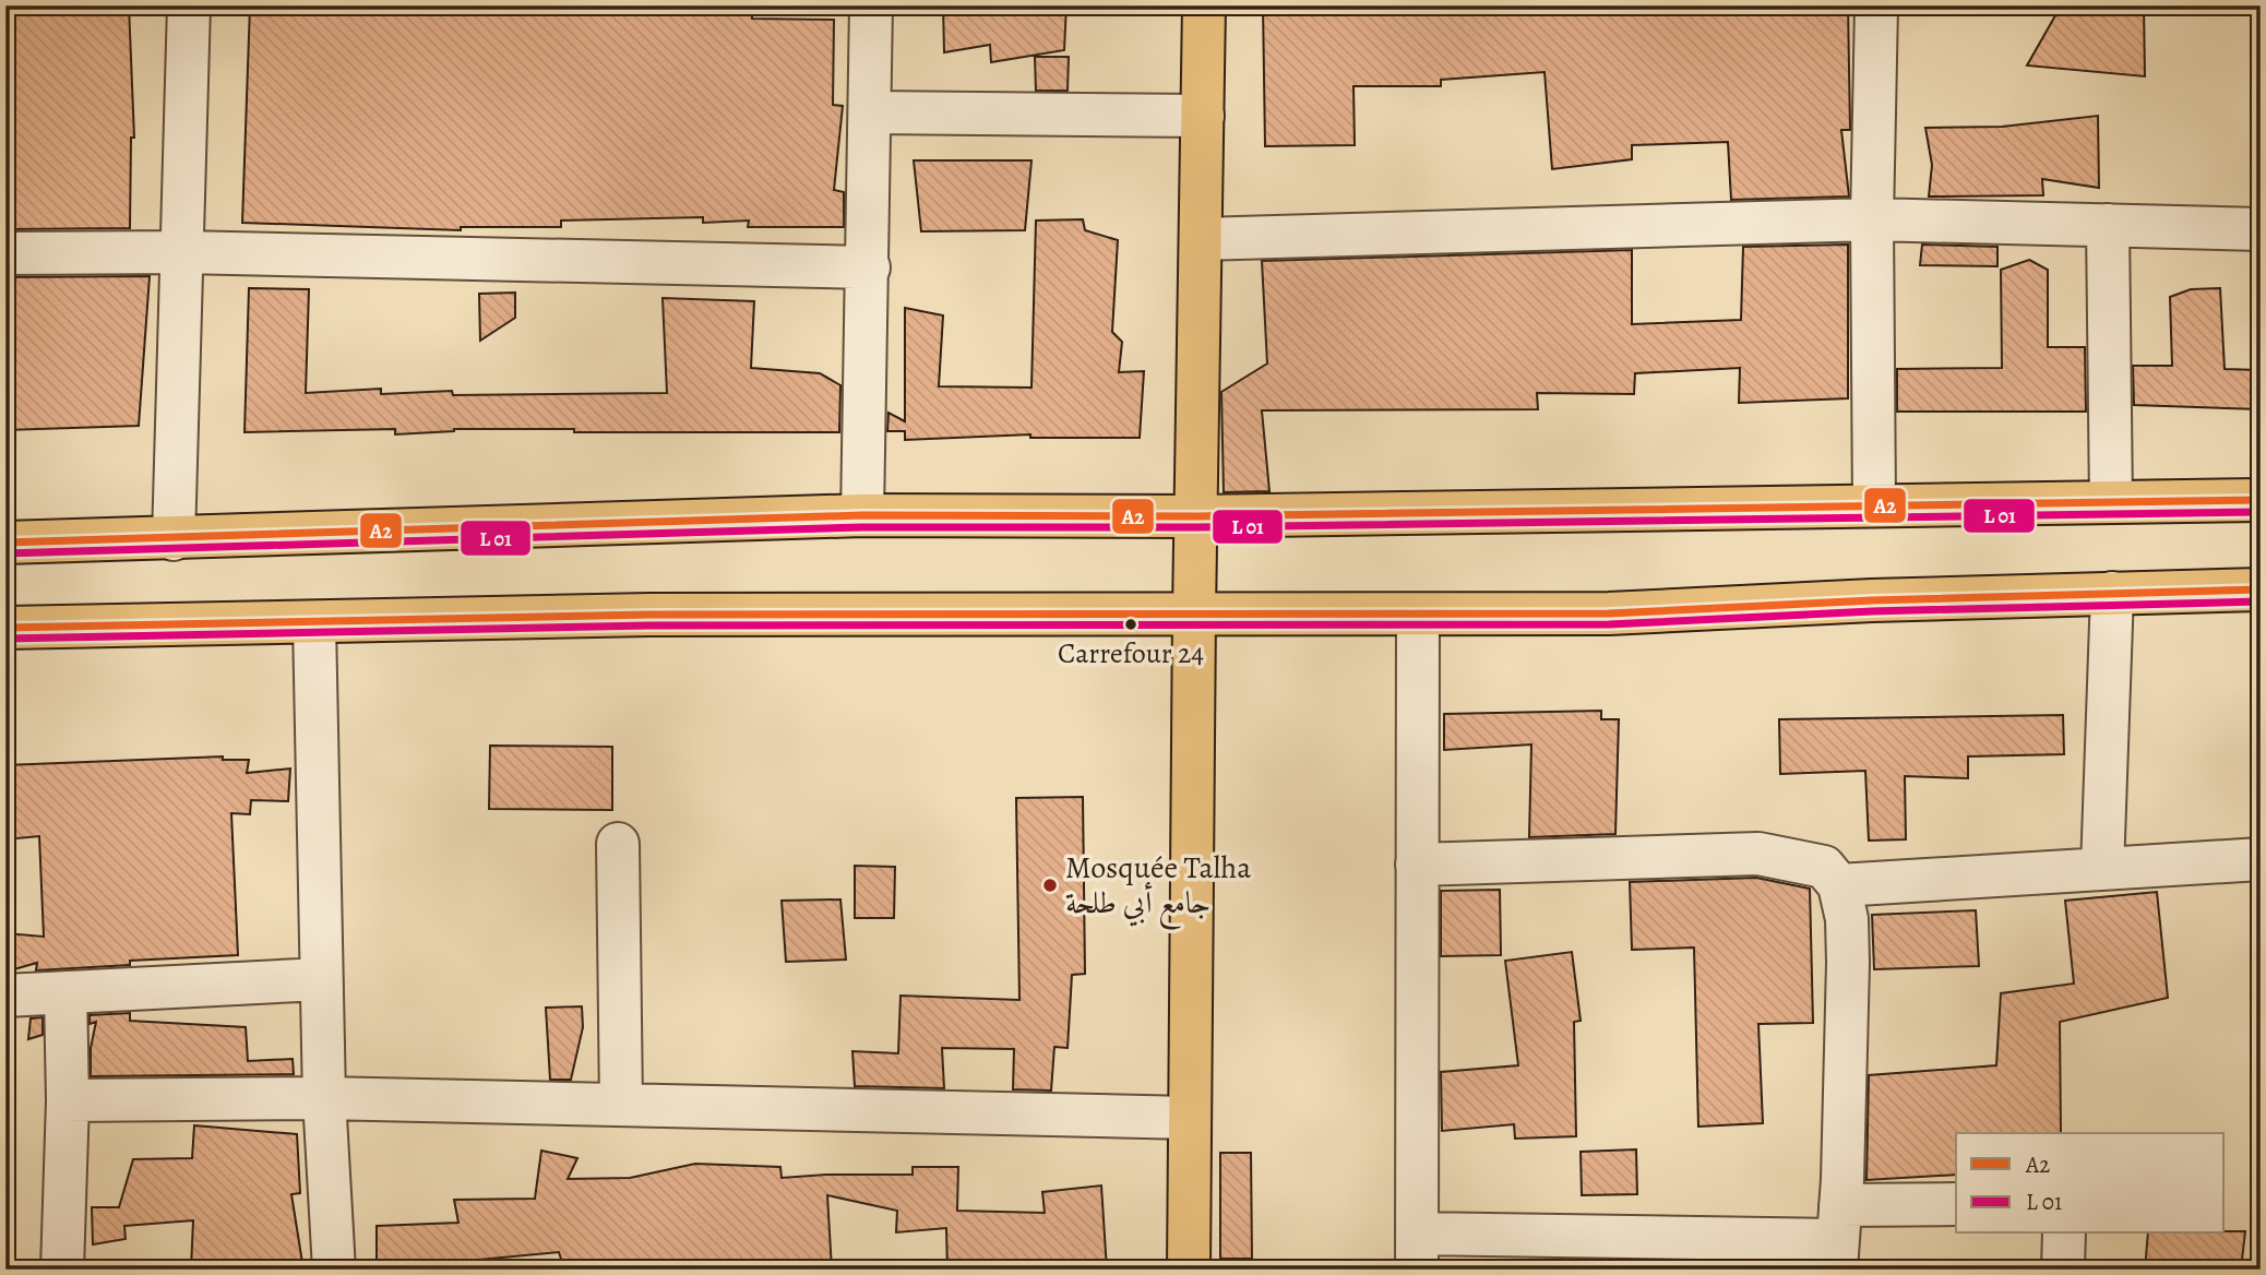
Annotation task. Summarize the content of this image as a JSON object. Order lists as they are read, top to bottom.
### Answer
{
  "places": ["Carrefour 24", "Mosquée Talha جامع أبي طلحة"],
  "lines": ["transit line A2"],
  "legend": ["A2", "L 01"]
}
